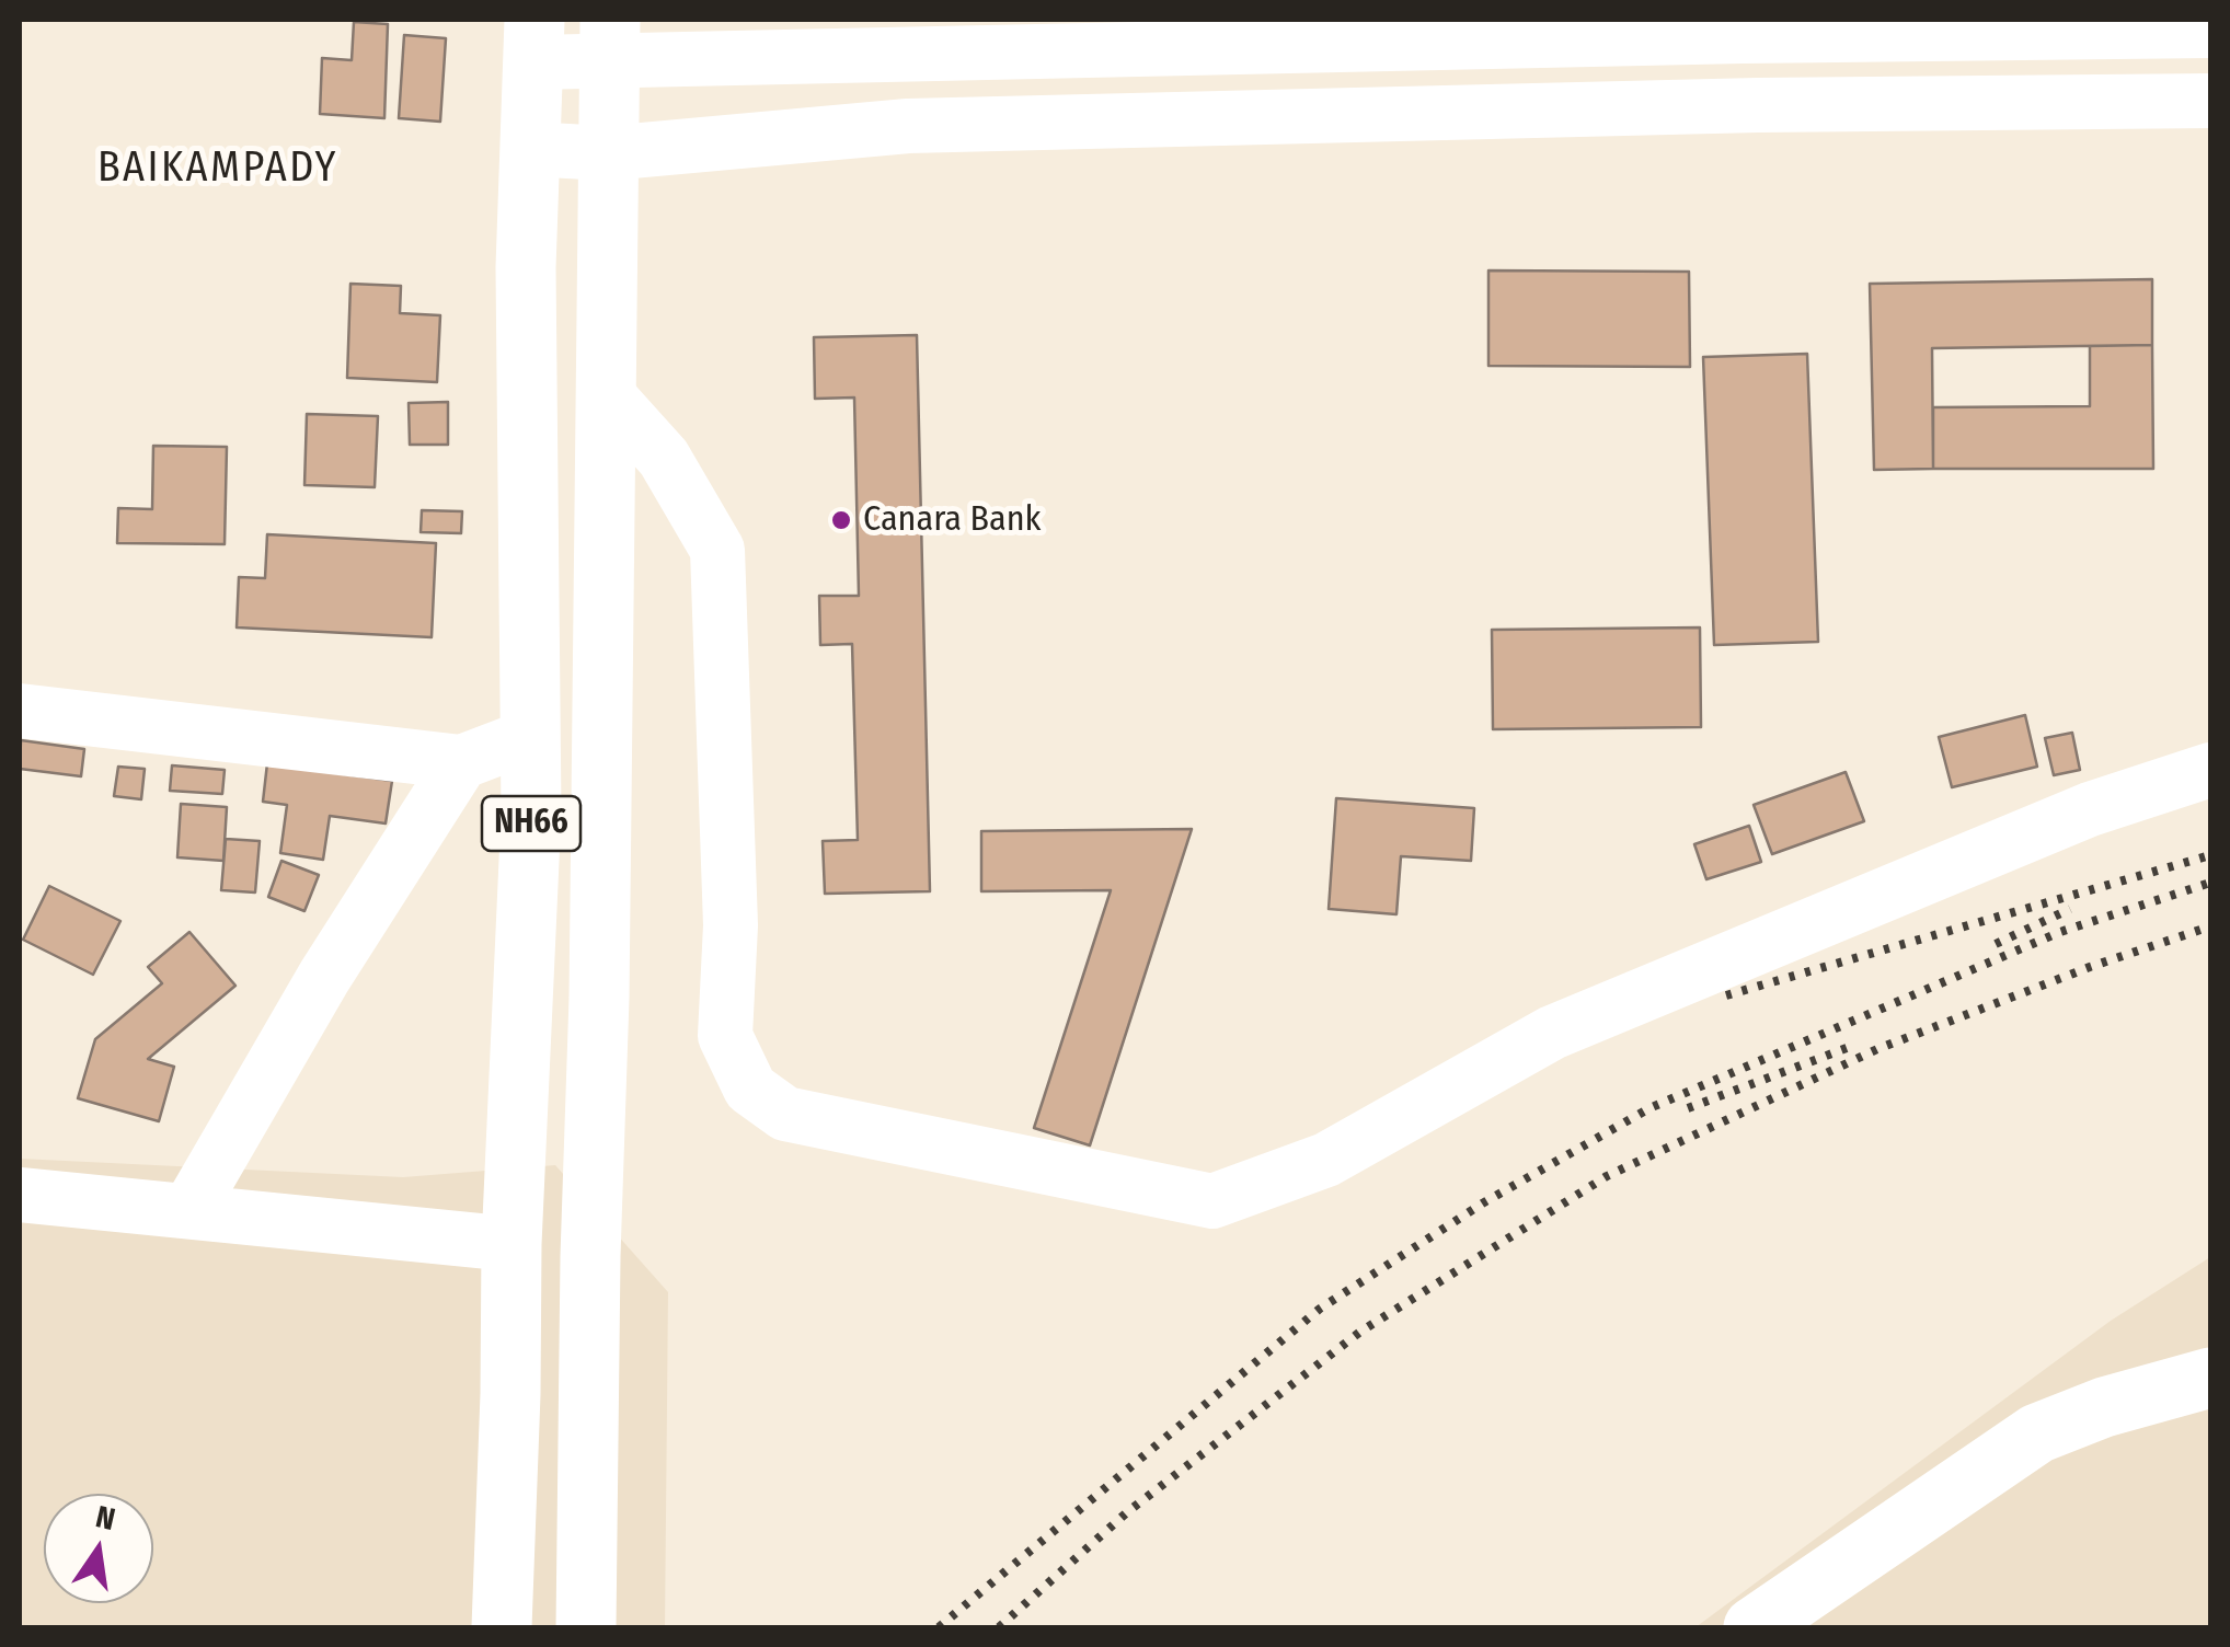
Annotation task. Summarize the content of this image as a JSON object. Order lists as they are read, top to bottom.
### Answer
{
  "streets": {
    "main road": ["NH66"]
  },
  "districts": ["BAIKAMPADY"],
  "places": ["Canara Bank"],
  "north": "top"
}
